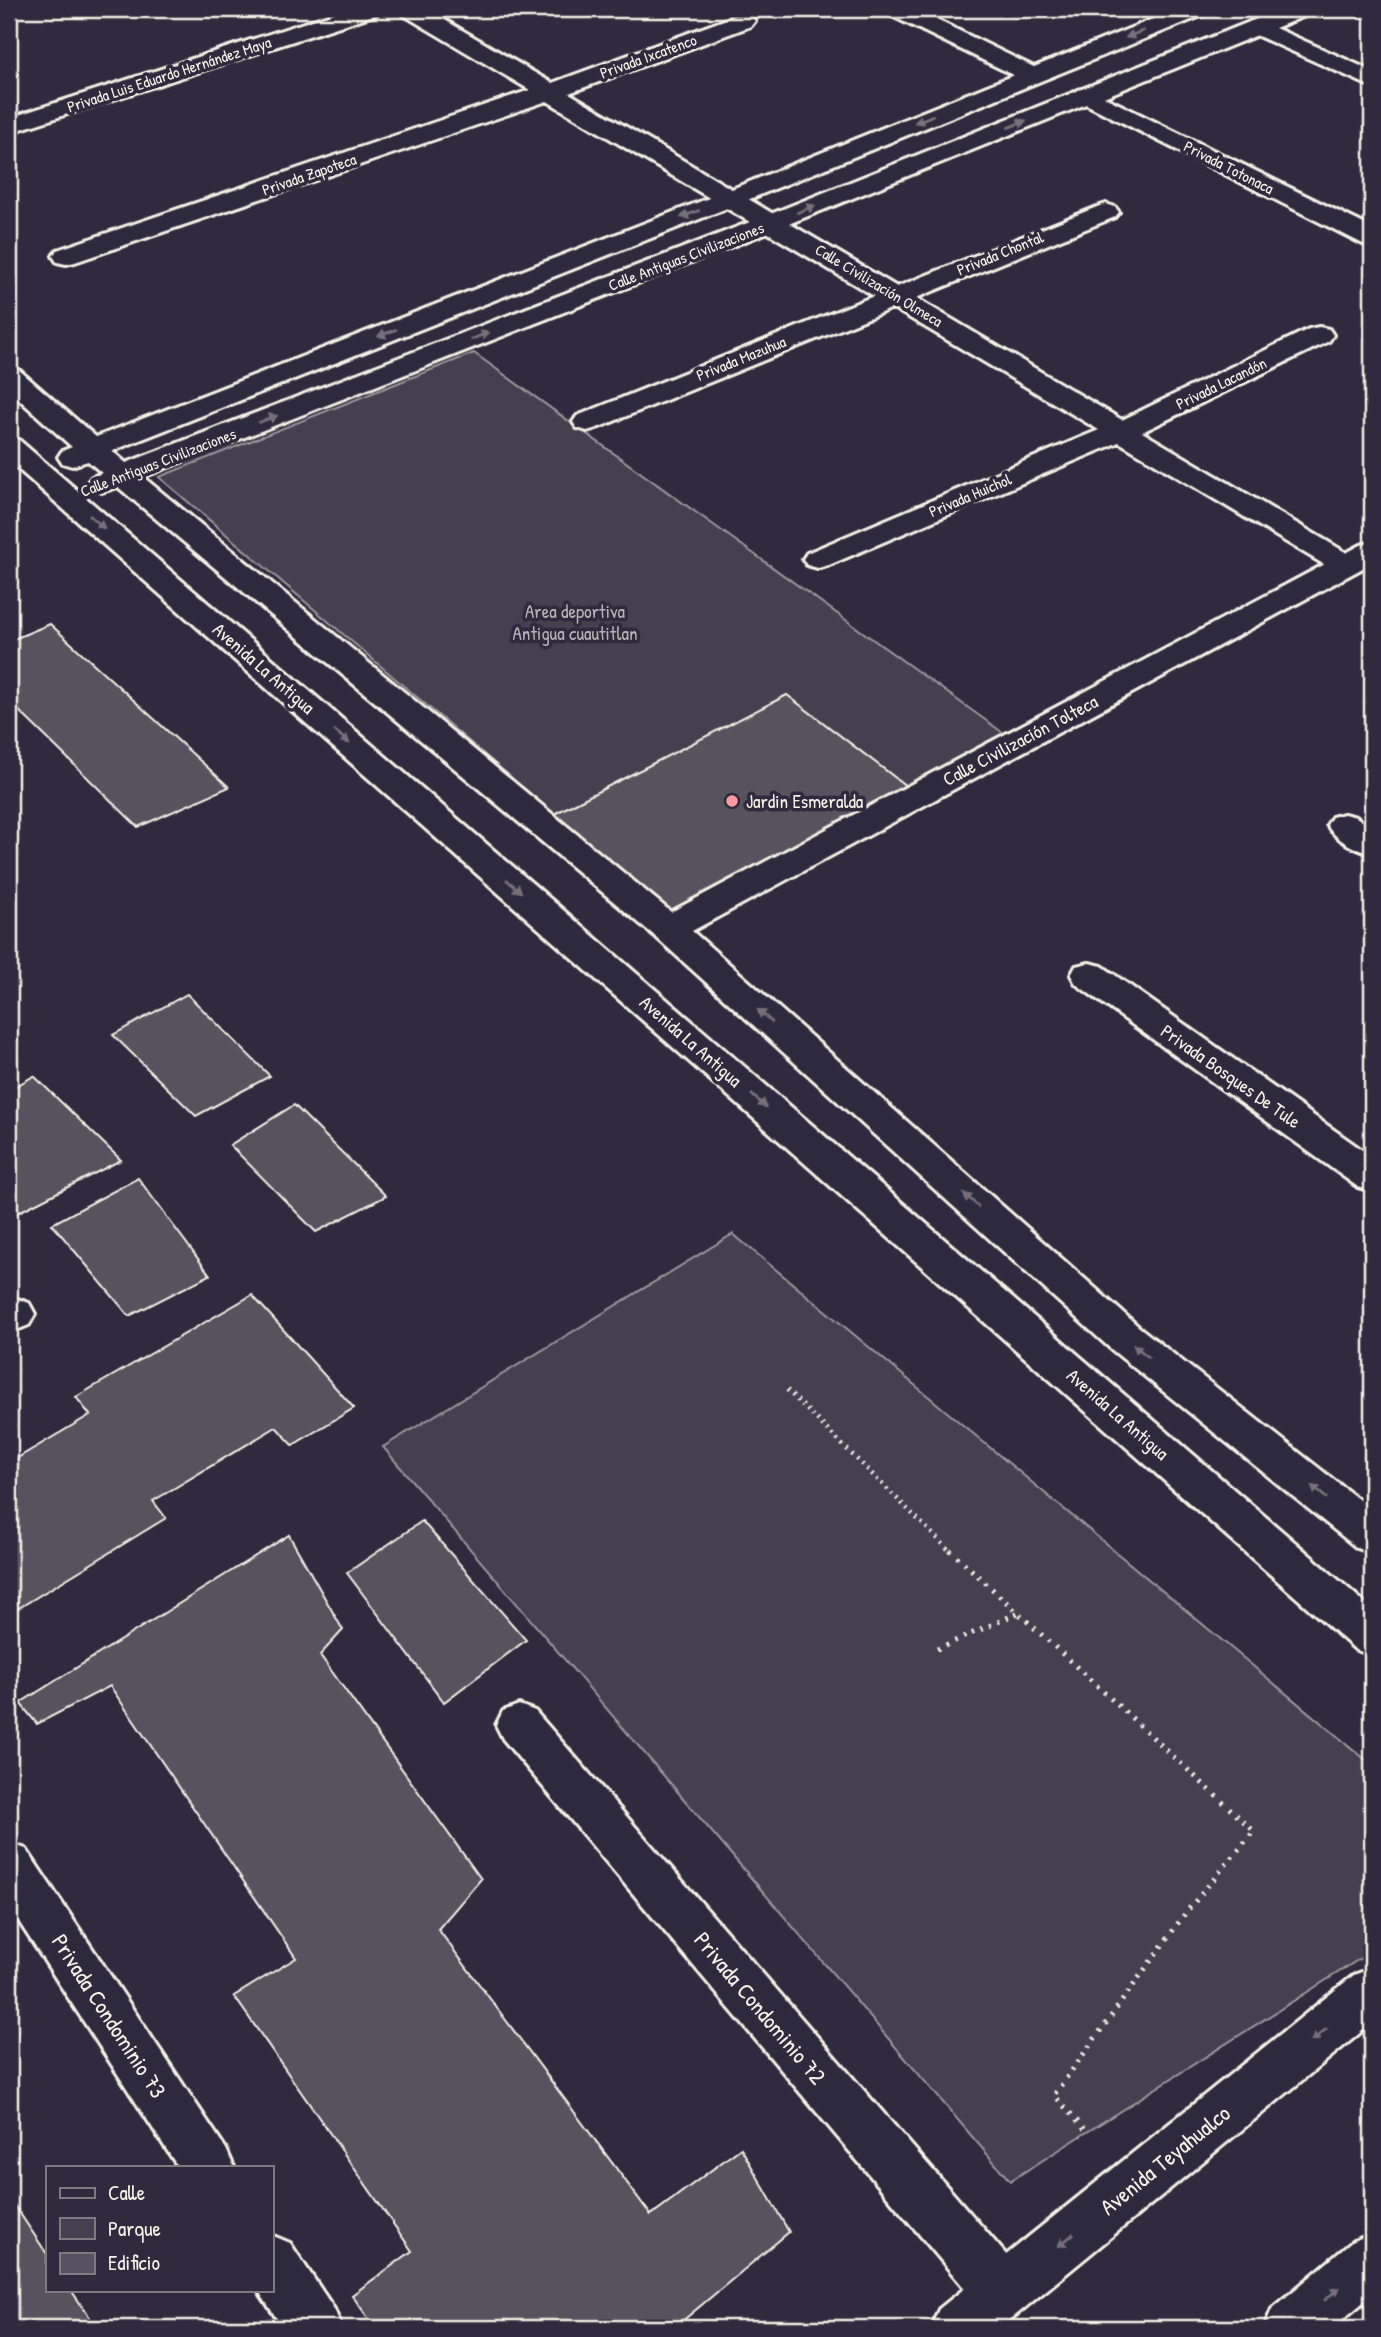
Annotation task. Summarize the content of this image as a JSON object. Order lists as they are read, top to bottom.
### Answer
{
  "streets": {
    "street": [
      "Privada Ixcatenco",
      "Privada Luis Eduardo Hernández Maya",
      "Privada Totonaca",
      "Privada Zapoteca",
      "Privada Chontal",
      "Calle Antiguas Civilizaciones",
      "Calle Civilización Olmeca",
      "Privada Mazuhua",
      "Privada Lacandón",
      "Privada Huichol",
      "Avenida La Antigua",
      "Calle Civilización Tolteca",
      "Privada Bosques De Tule",
      "Privada Condominio 72",
      "Privada Condominio 73",
      "Avenida Teyahualco"
    ]
  },
  "crossings": [
    ["Privada Ixcatenco", "Privada Zapoteca"],
    ["Privada Ixcatenco", "Calle Civilización Olmeca"],
    ["Privada Totonaca", "Calle Antiguas Civilizaciones"],
    ["Privada Zapoteca", "Calle Civilización Olmeca"],
    ["Privada Chontal", "Calle Civilización Olmeca"],
    ["Privada Chontal", "Privada Mazuhua"],
    ["Calle Antiguas Civilizaciones", "Calle Civilización Olmeca"],
    ["Calle Antiguas Civilizaciones", "Avenida La Antigua"],
    ["Calle Civilización Olmeca", "Privada Mazuhua"],
    ["Calle Civilización Olmeca", "Privada Lacandón"],
    ["Calle Civilización Olmeca", "Privada Huichol"],
    ["Calle Civilización Olmeca", "Calle Civilización Tolteca"],
    ["Privada Lacandón", "Privada Huichol"],
    ["Privada Condominio 72", "Avenida Teyahualco"]
  ],
  "one_way": ["Avenida Teyahualco"],
  "parks": ["Area deportiva Antigua cuautitlan"],
  "places": ["Jardin Esmeralda"],
  "legend": ["Calle", "Parque", "Edificio"]
}
